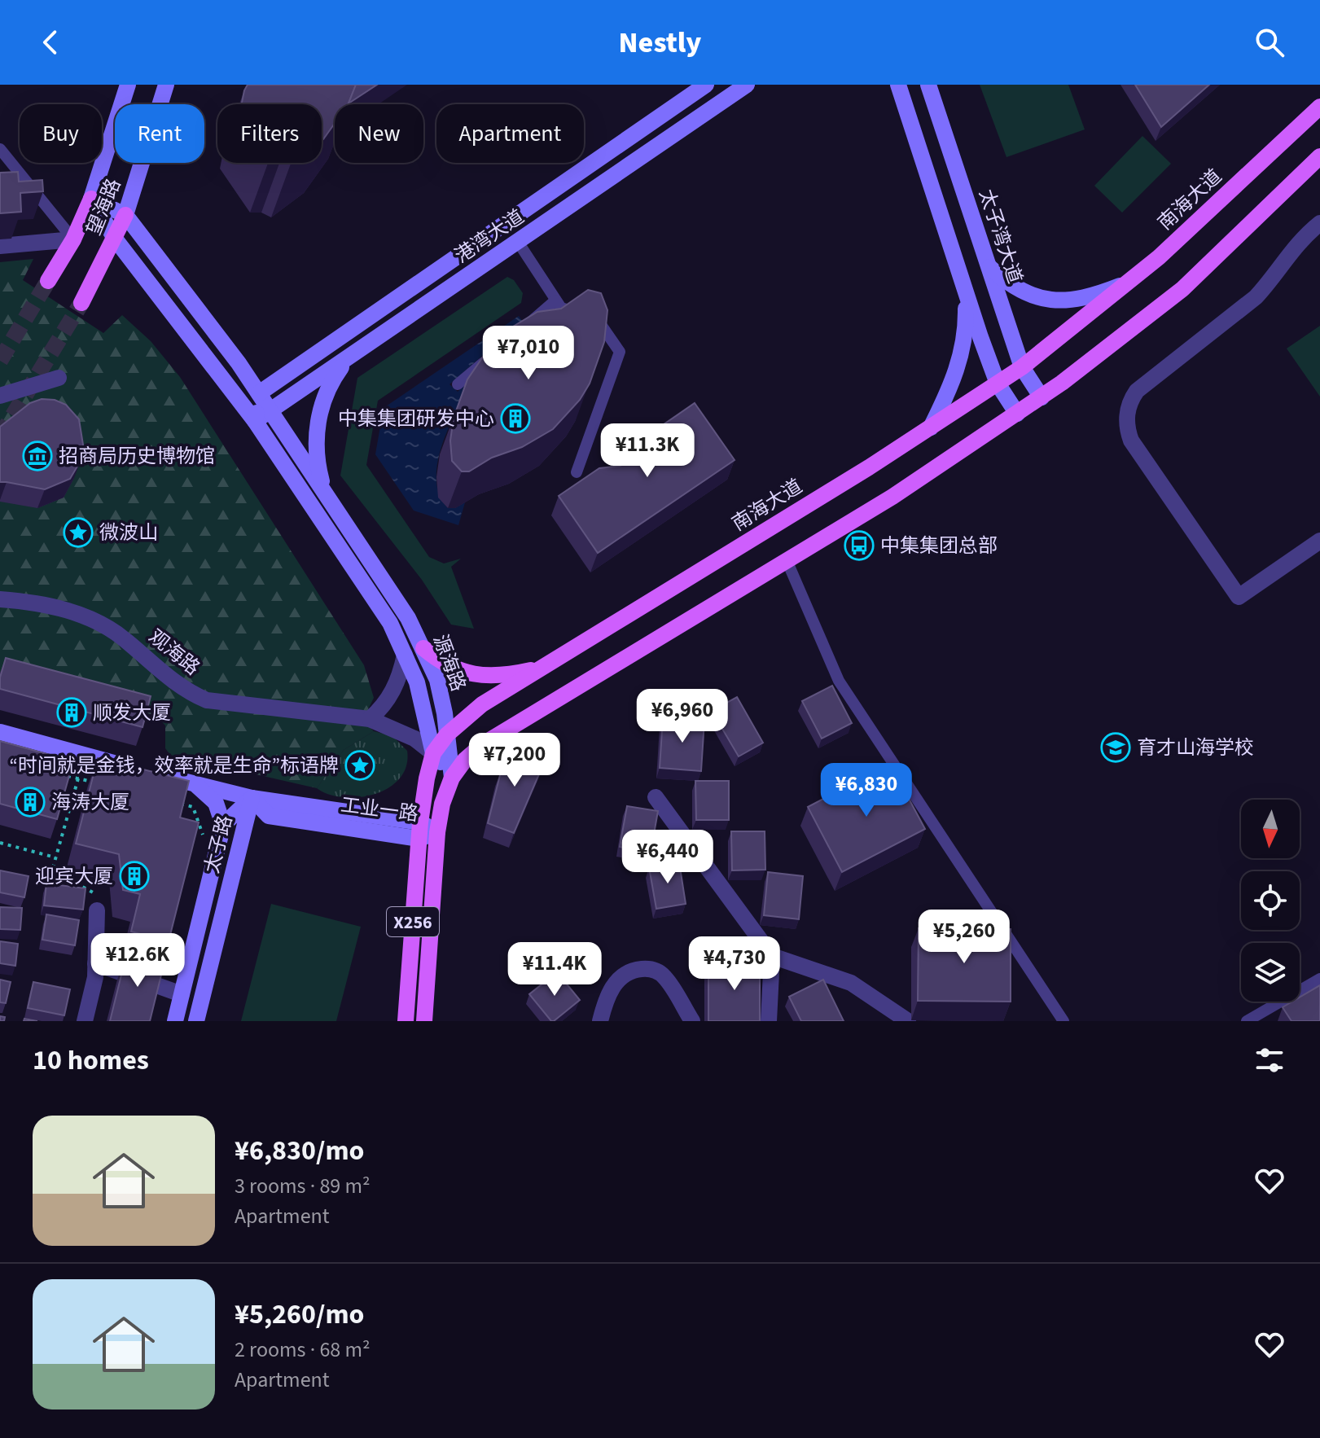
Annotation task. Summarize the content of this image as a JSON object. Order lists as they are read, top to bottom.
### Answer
{
  "streets": {
    "main road": [
      "南海大道",
      "望海路",
      "港湾大道",
      "太子湾大道",
      "源海路",
      "工业一路",
      "太子路",
      "X256"
    ],
    "street": ["观海路"]
  },
  "crossings": [
    ["南海大道", "太子湾大道"],
    ["南海大道", "观海路"],
    ["南海大道", "源海路"],
    ["南海大道", "工业一路"],
    ["望海路", "源海路"],
    ["港湾大道", "源海路"],
    ["观海路", "源海路"],
    ["源海路", "X256"],
    ["工业一路", "太子路"],
    ["工业一路", "X256"]
  ],
  "places": {
    "building": [
      "中集集团研发中心",
      "顺发大厦",
      "海涛大厦",
      "迎宾大厦"
    ],
    "museum": ["招商局历史博物馆"],
    "place": ["微波山", "“时间就是金钱，效率就是生命”标语牌"],
    "bus stop": ["中集集团总部"],
    "school or university": ["育才山海学校"]
  },
  "north": "bottom",
  "page": {
    "header": "Nestly",
    "chip": [
      "Buy",
      "Rent",
      "Filters",
      "New",
      "Apartment"
    ],
    "price": [
      "¥7,010",
      "¥11.3K",
      "¥6,960",
      "¥7,200",
      "¥6,830",
      "¥6,440",
      "¥5,260",
      "¥12.6K",
      "¥4,730",
      "¥11.4K"
    ],
    "heading": "10 homes",
    "list": [
      {
        "name": "¥6,830/mo",
        "note": "3 rooms · 89 m² · Apartment"
      },
      {
        "name": "¥5,260/mo",
        "note": "2 rooms · 68 m² · Apartment"
      }
    ]
  }
}
